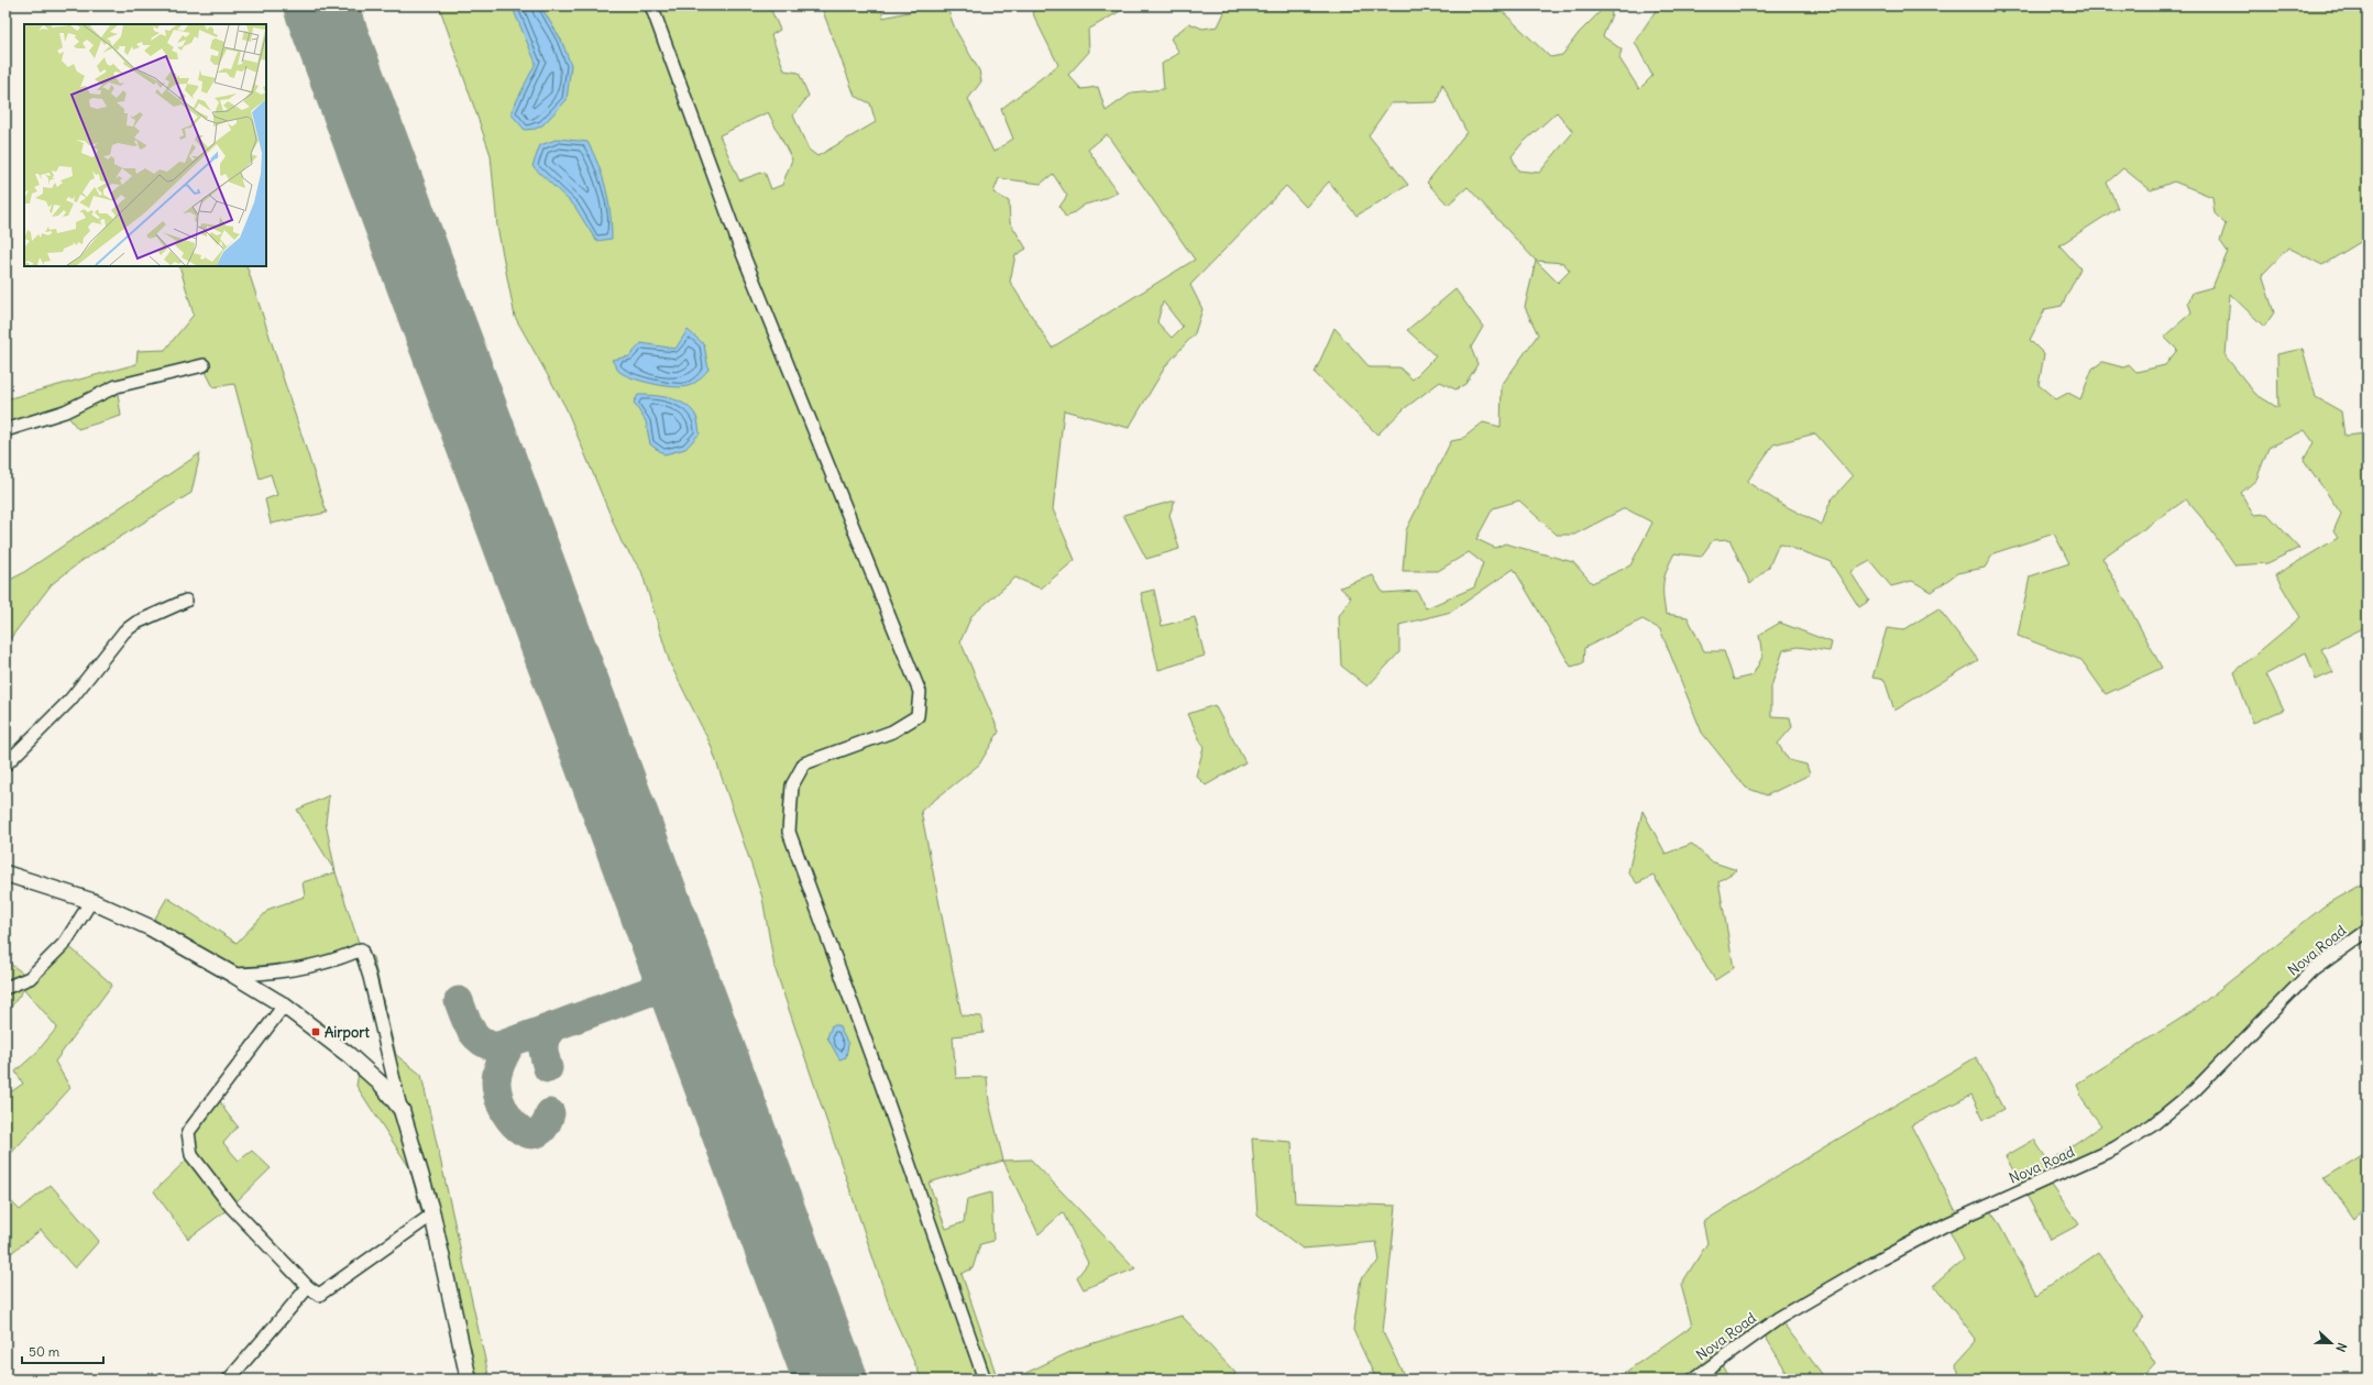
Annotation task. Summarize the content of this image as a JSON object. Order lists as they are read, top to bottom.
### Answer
{
  "streets": {
    "street": ["Nova Road"]
  },
  "places": {
    "transit": ["Airport"]
  },
  "scale_bar": "50 m",
  "north": "right"
}
